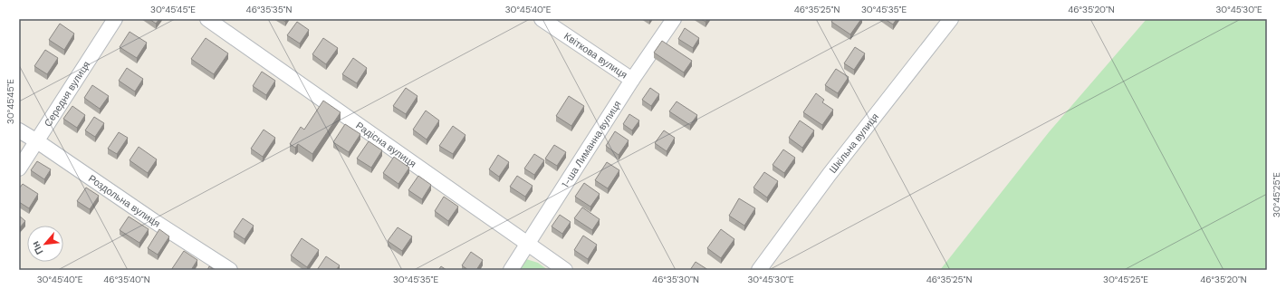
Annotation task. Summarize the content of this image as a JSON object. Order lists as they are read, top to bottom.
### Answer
{
  "streets": {
    "street": [
      "Квіткова вулиця",
      "Середня вулиця",
      "Шкільна вулиця",
      "Радісна вулиця",
      "1-ша Лиманна вулиця",
      "Роздольна вулиця"
    ]
  },
  "crossings": [
    ["Квіткова вулиця", "1-ша Лиманна вулиця"],
    ["Середня вулиця", "Роздольна вулиця"],
    ["Радісна вулиця", "1-ша Лиманна вулиця"]
  ],
  "north": "bottom left",
  "coordinates": [
    "30°45'45\"E",
    "46°35'35\"N",
    "30°45'40\"E",
    "46°35'25\"N",
    "30°45'35\"E",
    "46°35'20\"N",
    "30°45'30\"E",
    "30°45'25\"E",
    "46°35'40\"N",
    "46°35'30\"N"
  ]
}
